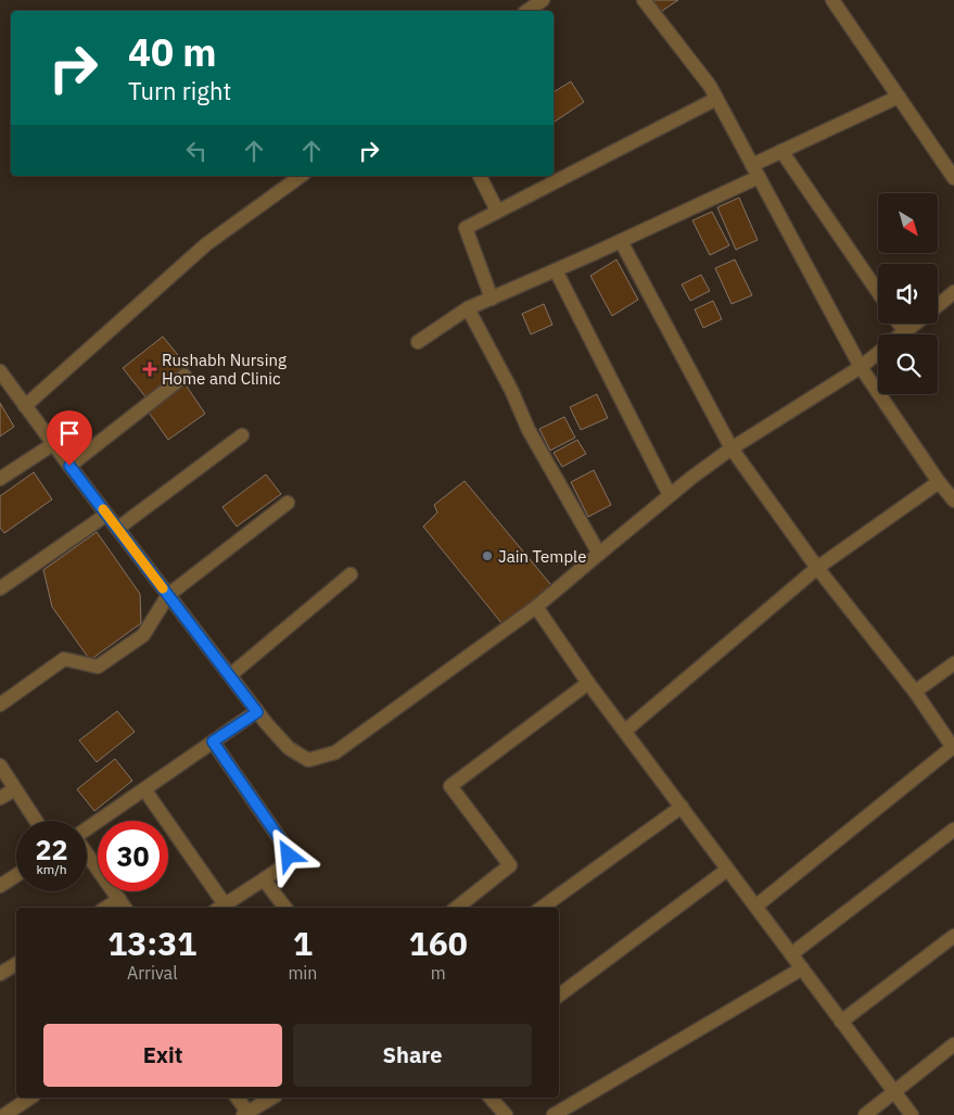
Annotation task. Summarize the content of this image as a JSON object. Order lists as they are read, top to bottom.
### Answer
{
  "places": {
    "health": ["Rushabh Nursing Home and Clinic"],
    "other": ["Jain Temple"]
  },
  "north": "bottom right",
  "page": {
    "turn": ["40 m", "Turn right"],
    "speed": "22 km/h",
    "limit": "30",
    "eta": [
      "13:31",
      "Arrival",
      "1",
      "min",
      "160",
      "m"
    ],
    "buttons": ["Exit", "Share"]
  }
}
